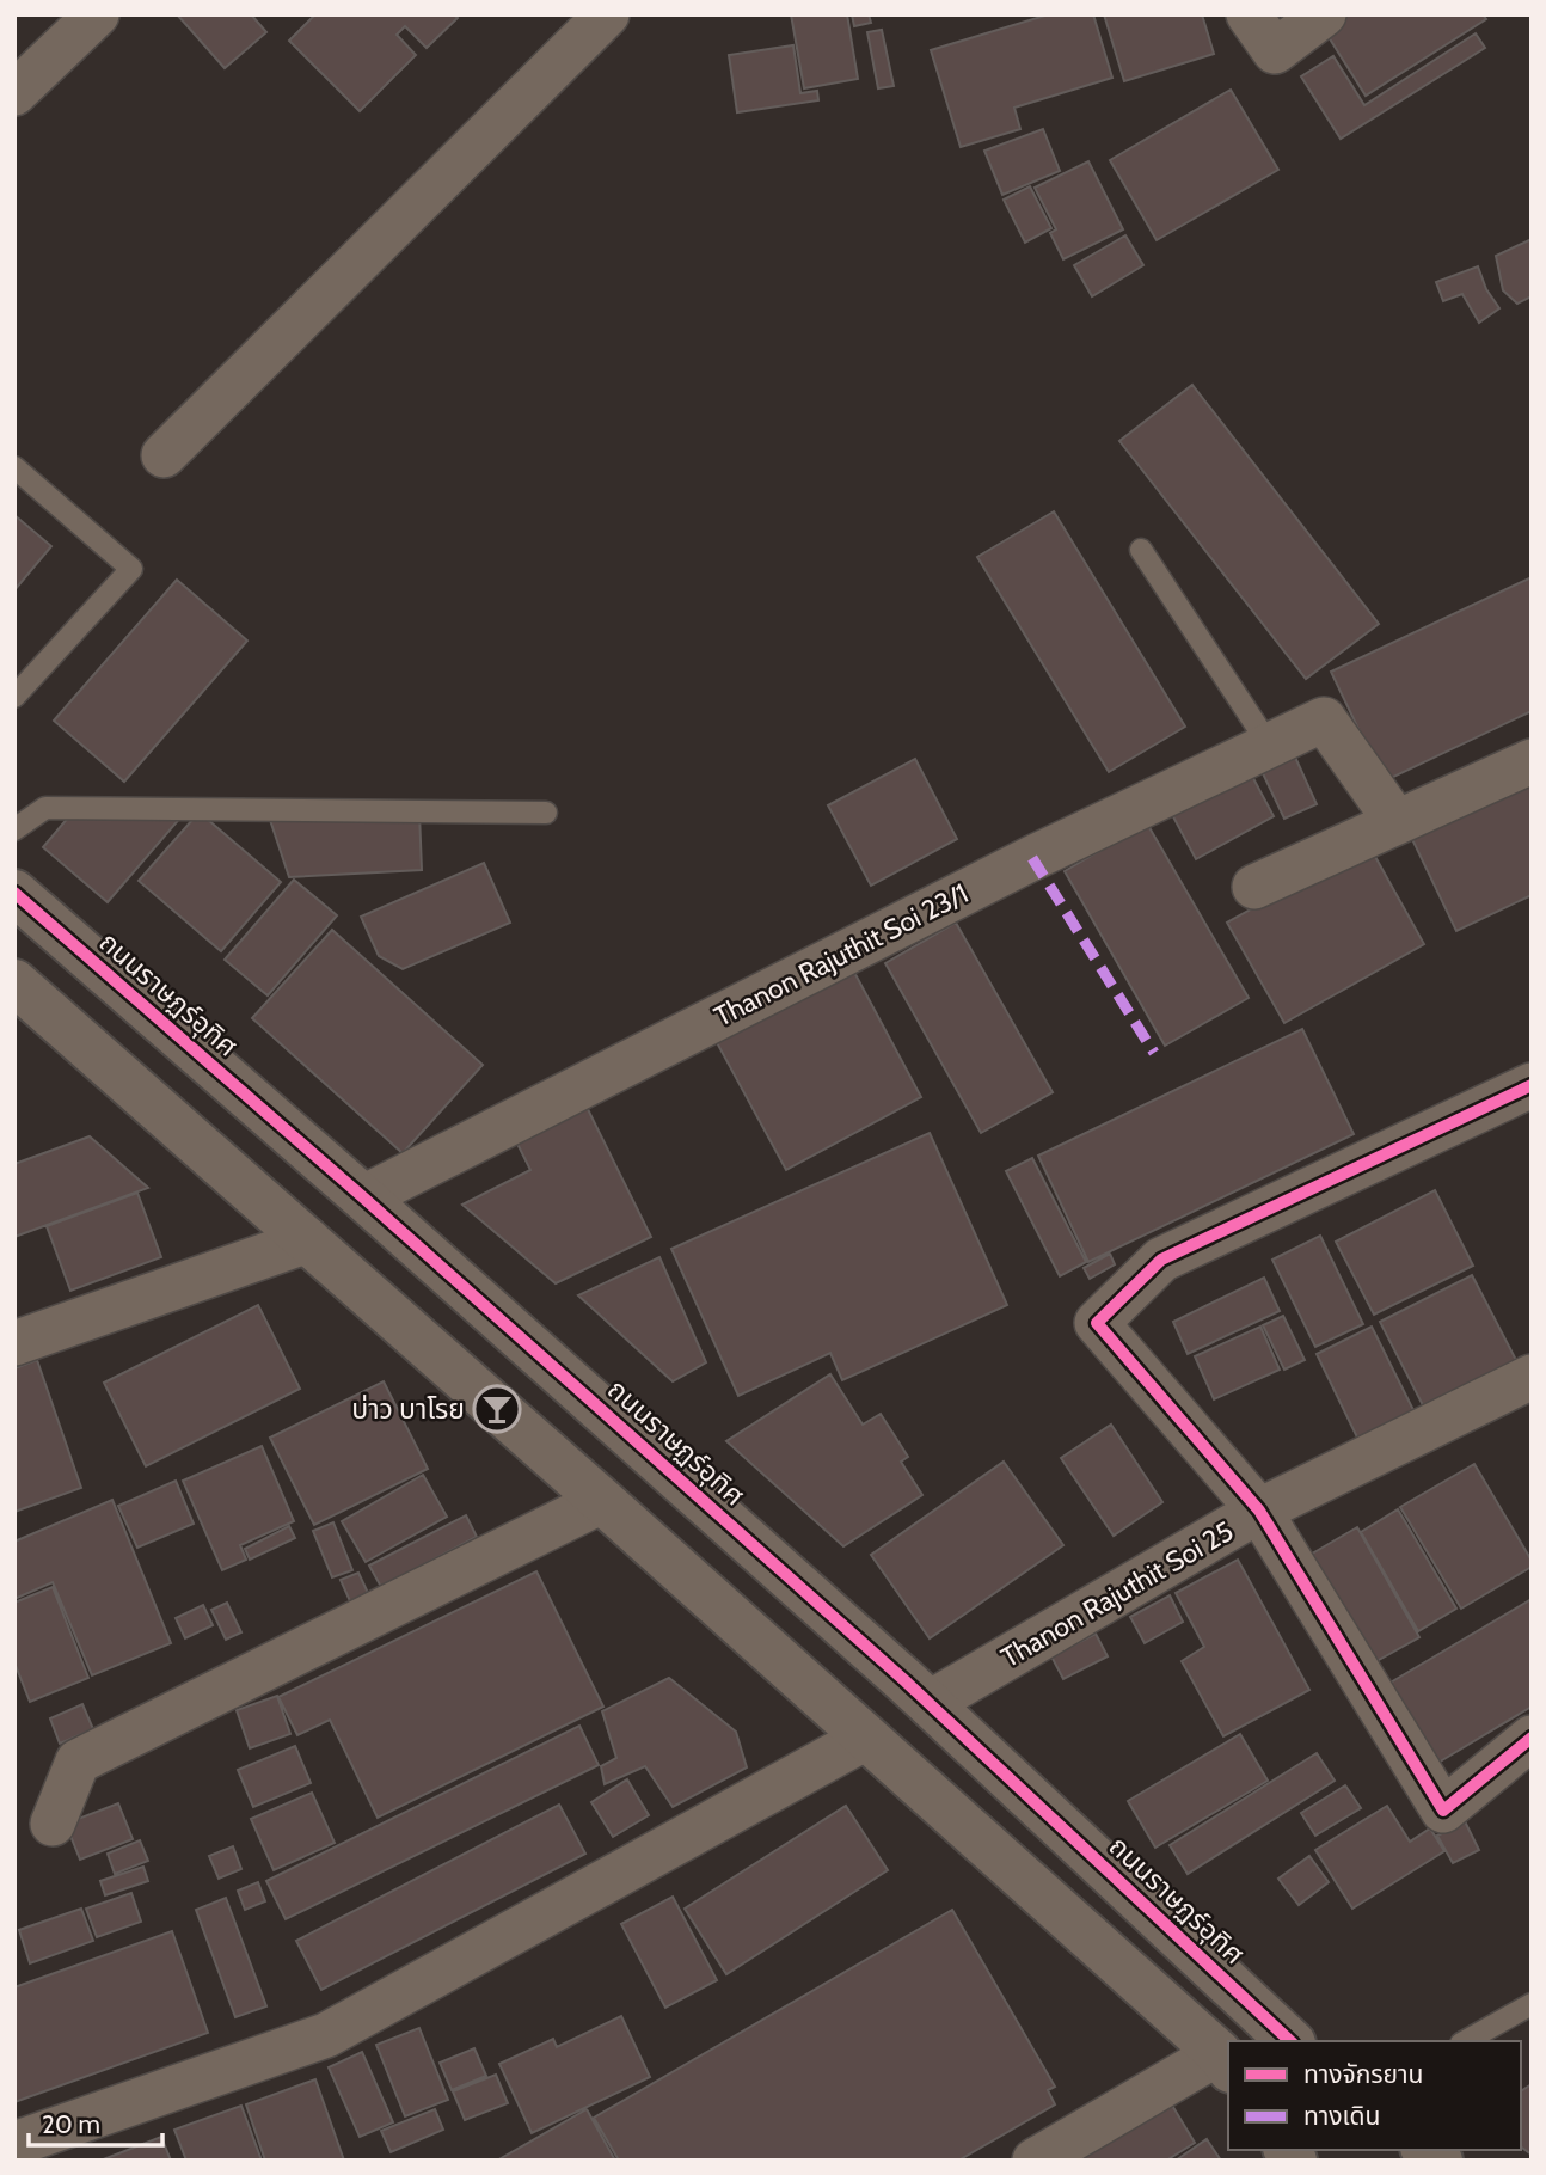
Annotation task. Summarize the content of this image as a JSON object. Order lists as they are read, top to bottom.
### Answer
{
  "streets": {
    "street": ["Thanon Rajuthit Soi 23/1", "ถนนราษฏร์อุทิศ", "Thanon Rajuthit Soi 25"]
  },
  "crossings": [
    ["Thanon Rajuthit Soi 23/1", "ถนนราษฏร์อุทิศ"],
    ["ถนนราษฏร์อุทิศ", "Thanon Rajuthit Soi 25"]
  ],
  "places": {
    "bar": ["บ่าว บาโรย"]
  },
  "legend": ["ทางจักรยาน", "ทางเดิน"],
  "scale_bar": "20 m"
}
